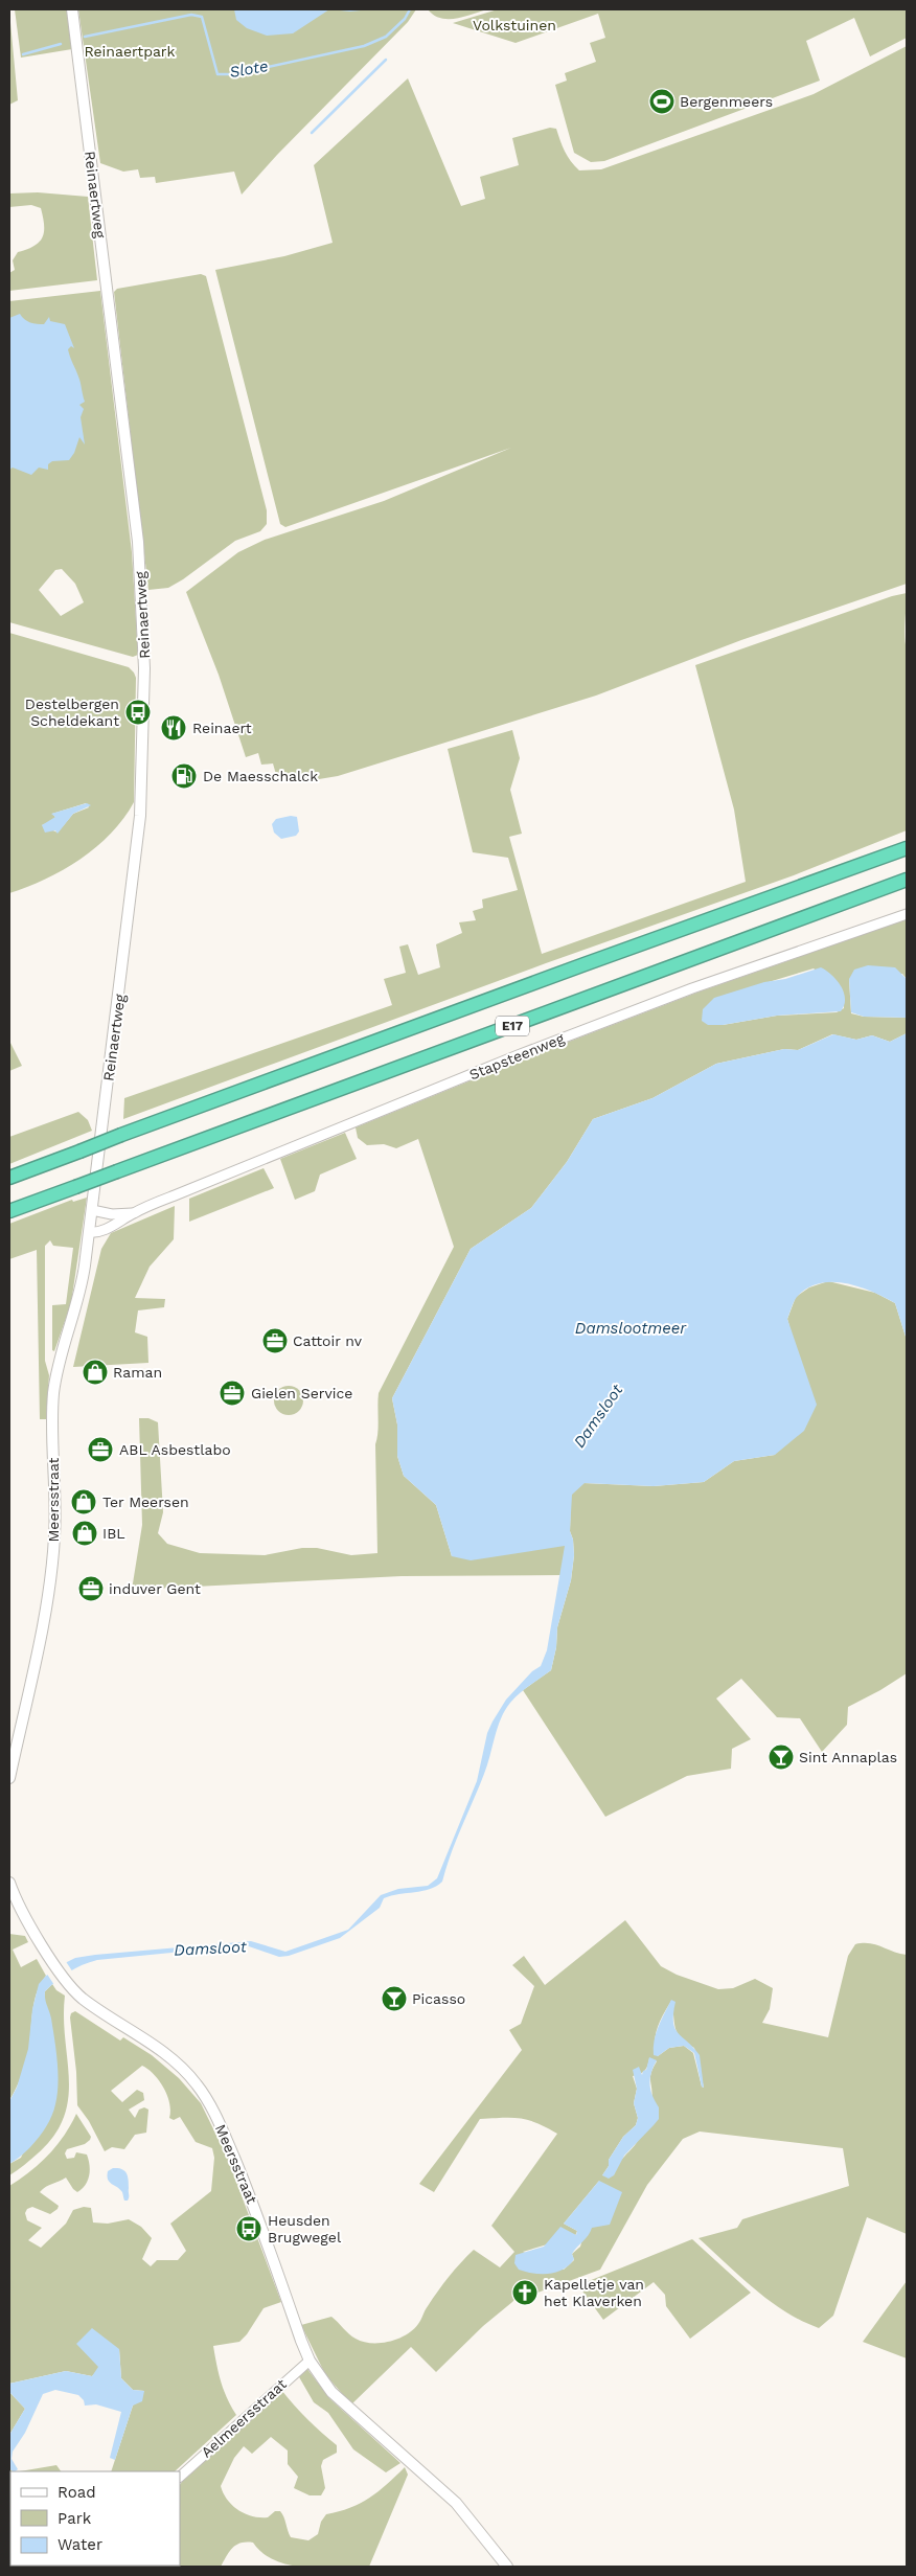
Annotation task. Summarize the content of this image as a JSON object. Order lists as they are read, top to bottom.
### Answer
{
  "streets": {
    "highway": ["E17"],
    "main road": ["Reinaertweg", "Meersstraat"],
    "street": ["Stapsteenweg", "Aelmeersstraat"]
  },
  "crossings": [
    ["Reinaertweg", "Stapsteenweg"],
    ["Reinaertweg", "Meersstraat"],
    ["Stapsteenweg", "Meersstraat"],
    ["Meersstraat", "Aelmeersstraat"]
  ],
  "water": ["Slote", "Damslootmeer", "Damsloot"],
  "parks": ["Volkstuinen", "Reinaertpark"],
  "places": {
    "sports": ["Bergenmeers"],
    "bus stop": ["Destelbergen Scheldekant", "Heusden Brugwegel"],
    "restaurant": ["Reinaert"],
    "fuel station": ["De Maesschalck"],
    "office": [
      "Cattoir nv",
      "Gielen Service",
      "ABL Asbestlabo",
      "induver Gent"
    ],
    "shop": ["Raman", "Ter Meersen", "IBL"],
    "bar": ["Sint Annaplas", "Picasso"],
    "church": ["Kapelletje van het Klaverken"]
  },
  "legend": ["Road", "Park", "Water"]
}
